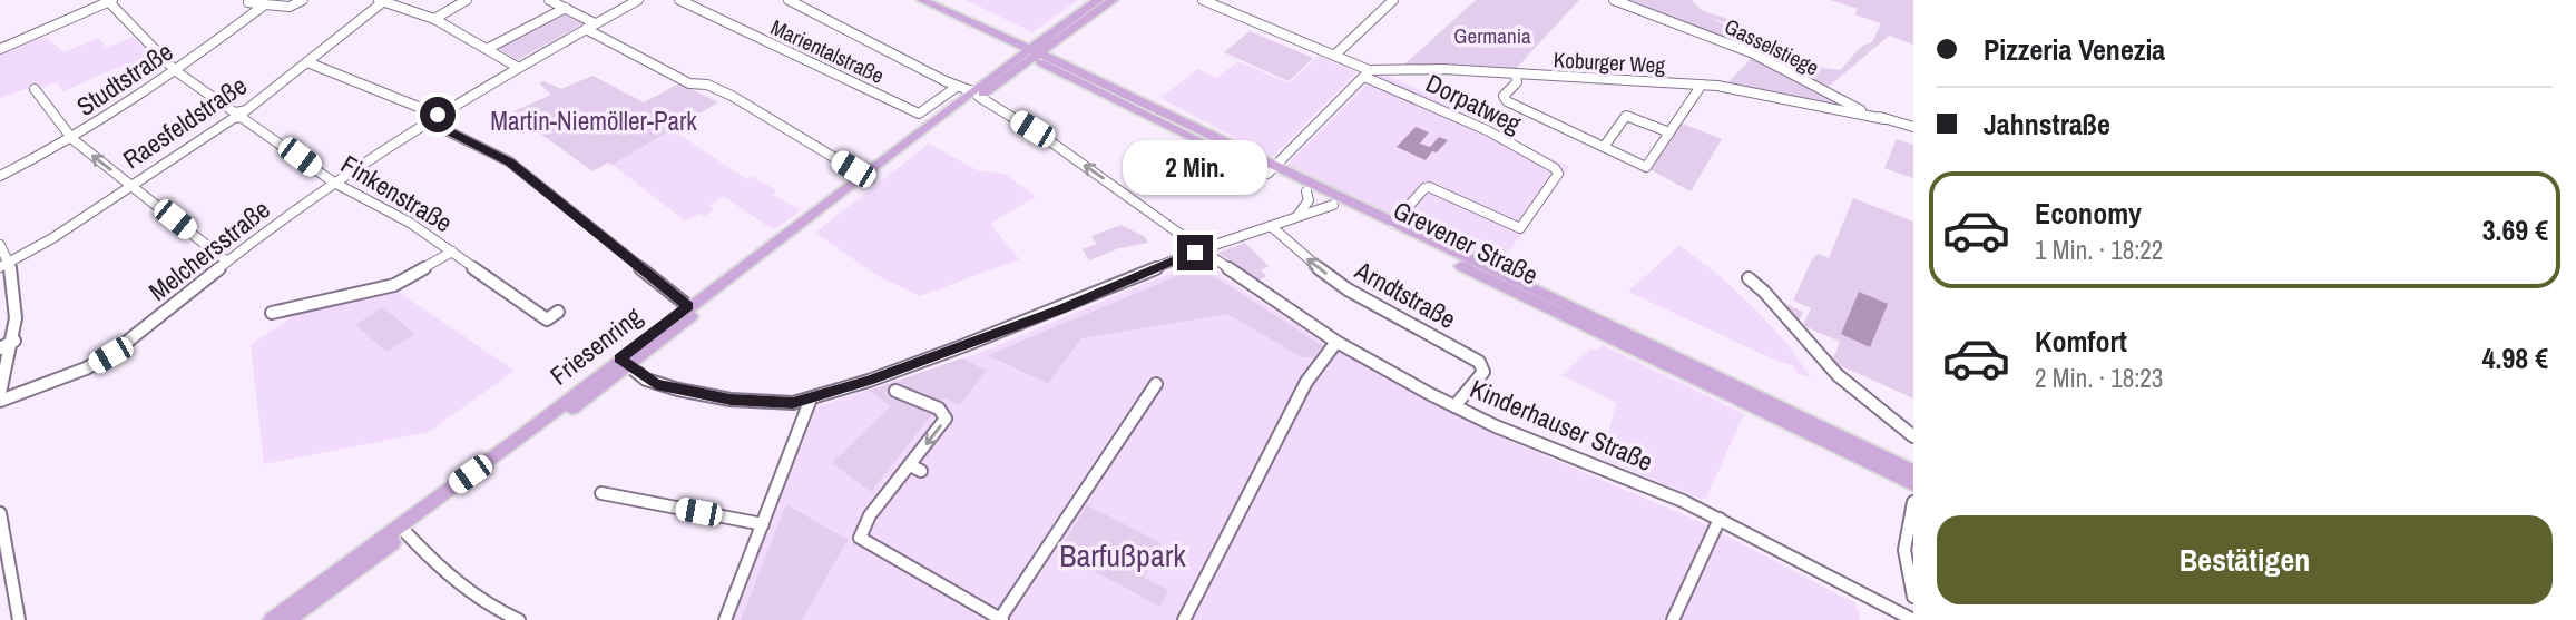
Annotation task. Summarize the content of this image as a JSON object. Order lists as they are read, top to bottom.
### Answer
{
  "streets": {
    "main road": ["Grevener Straße", "Friesenring"],
    "street": [
      "Gasselstiege",
      "Marientalstraße",
      "Koburger Weg",
      "Studtstraße",
      "Dorpatweg",
      "Raesfeldstraße",
      "Finkenstraße",
      "Melchersstraße",
      "Arndtstraße",
      "Kinderhauser Straße"
    ]
  },
  "crossings": [
    ["Gasselstiege", "Koburger Weg"],
    ["Marientalstraße", "Kinderhauser Straße"],
    ["Koburger Weg", "Dorpatweg"],
    ["Studtstraße", "Finkenstraße"],
    ["Dorpatweg", "Grevener Straße"],
    ["Raesfeldstraße", "Finkenstraße"],
    ["Finkenstraße", "Melchersstraße"],
    ["Grevener Straße", "Friesenring"],
    ["Arndtstraße", "Kinderhauser Straße"],
    ["Friesenring", "Kinderhauser Straße"]
  ],
  "one_way": ["Arndtstraße"],
  "parks": ["Germania", "Martin-Niemöller-Park", "Barfußpark"],
  "page": {
    "banner": ["Pizzeria Venezia", "Jahnstraße"],
    "bubble": "2 Min.",
    "list": [
      {
        "name": "Economy",
        "note": "1 Min. · 18:22",
        "value": "3.69 €"
      },
      {
        "name": "Komfort",
        "note": "2 Min. · 18:23",
        "value": "4.98 €"
      }
    ],
    "buttons": "Bestätigen"
  }
}
